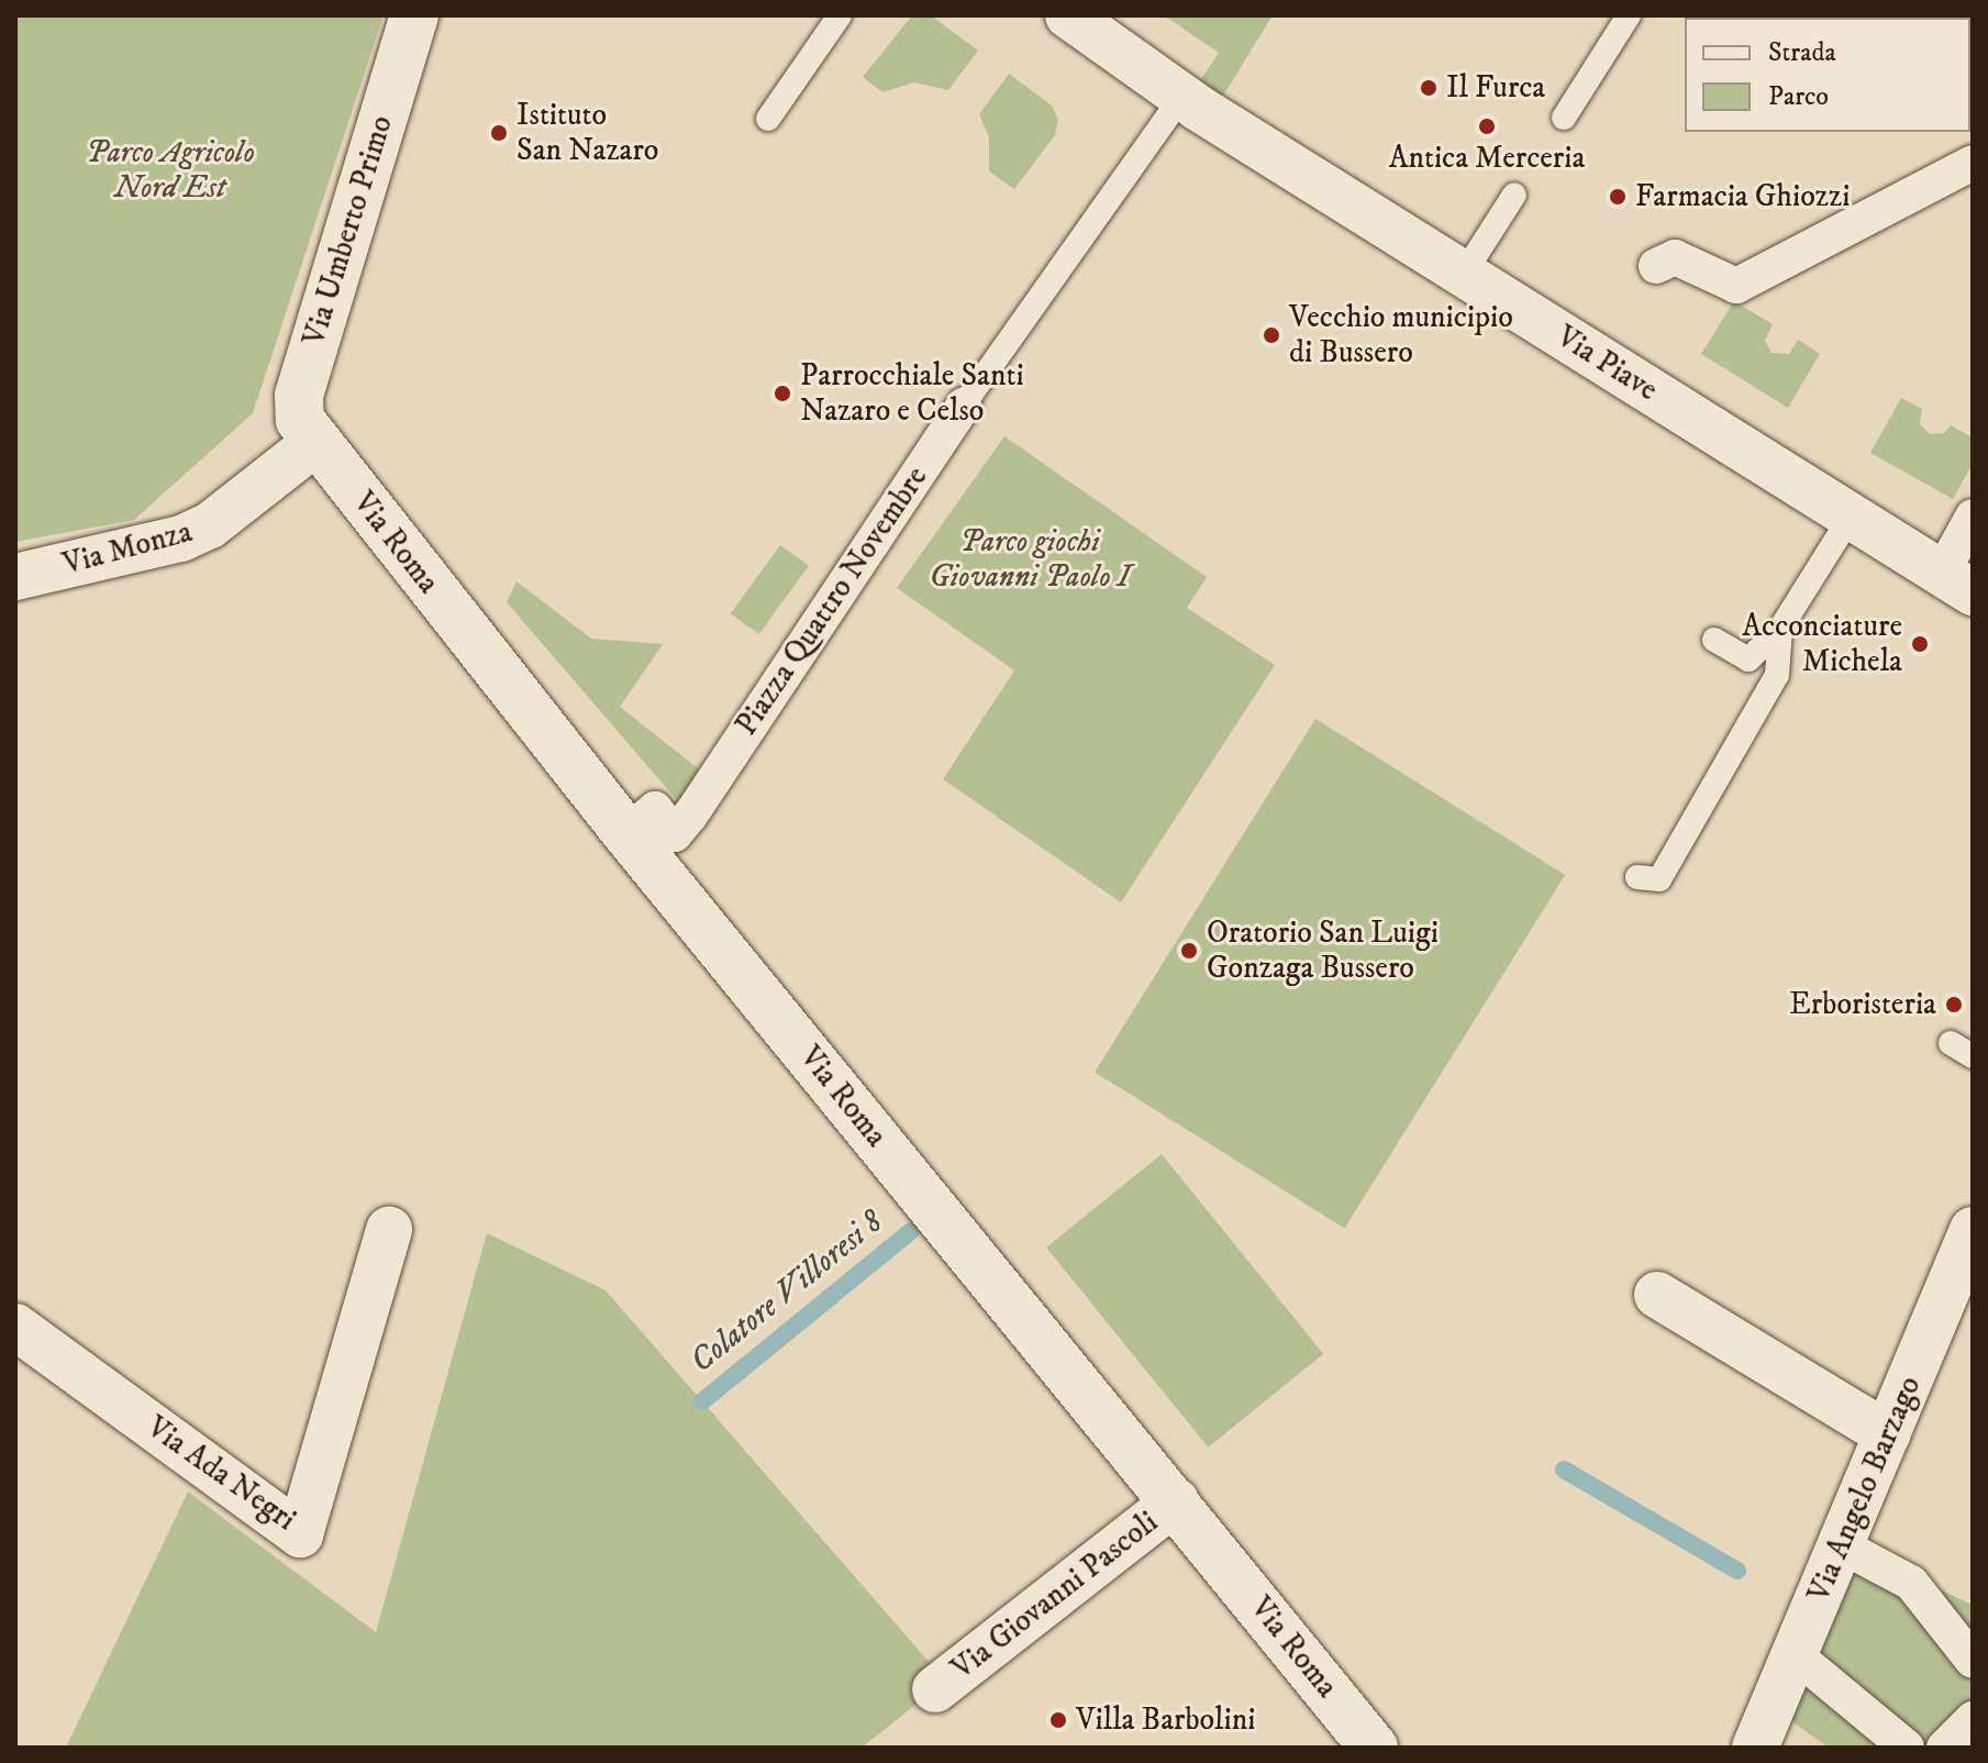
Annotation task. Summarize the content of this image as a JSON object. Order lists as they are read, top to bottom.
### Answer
{
  "streets": {
    "street": [
      "Via Umberto Primo",
      "Via Piave",
      "Via Roma",
      "Via Monza",
      "Piazza Quattro Novembre",
      "Via Ada Negri",
      "Via Angelo Barzago",
      "Via Giovanni Pascoli"
    ]
  },
  "crossings": [
    ["Via Umberto Primo", "Via Roma"],
    ["Via Umberto Primo", "Via Monza"],
    ["Via Piave", "Piazza Quattro Novembre"],
    ["Via Roma", "Via Monza"],
    ["Via Roma", "Piazza Quattro Novembre"],
    ["Via Roma", "Via Giovanni Pascoli"]
  ],
  "water": ["Colatore Villoresi 8"],
  "parks": ["Parco Agricolo Nord Est", "Parco giochi Giovanni Paolo I"],
  "places": [
    "Il Furca",
    "Antica Merceria",
    "Istituto San Nazaro",
    "Farmacia Ghiozzi",
    "Vecchio municipio di Bussero",
    "Parrocchiale Santi Nazaro e Celso",
    "Acconciature Michela",
    "Oratorio San Luigi Gonzaga Bussero",
    "Erboristeria",
    "Villa Barbolini"
  ],
  "legend": ["Strada", "Parco"]
}
